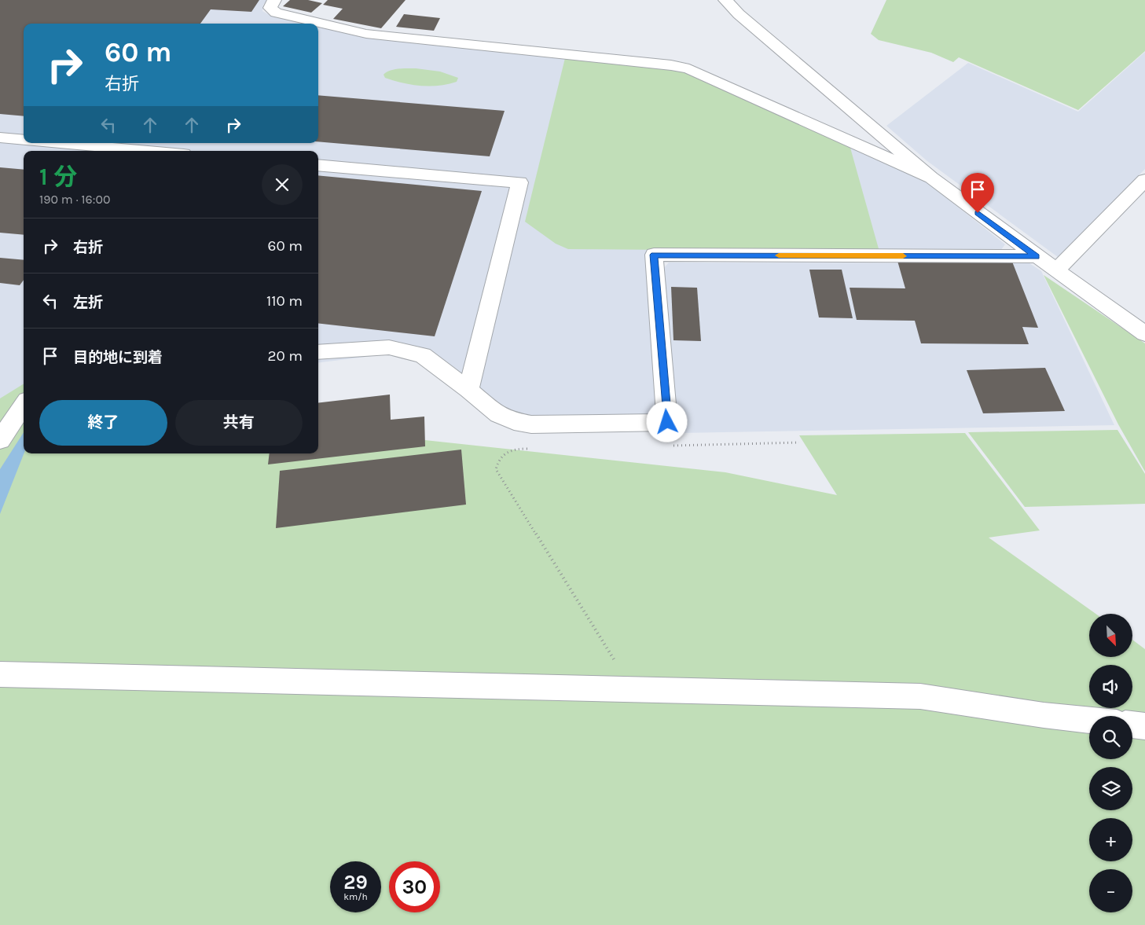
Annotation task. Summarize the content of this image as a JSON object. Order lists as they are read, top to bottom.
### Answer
{
  "north": "bottom right",
  "page": {
    "turn": ["60 m", "右折"],
    "heading": ["1 分", "190 m · 16:00"],
    "list": [
      {
        "name": "右折",
        "value": "60 m"
      },
      {
        "name": "左折",
        "value": "110 m"
      },
      {
        "name": "目的地に到着",
        "value": "20 m"
      }
    ],
    "buttons": ["終了", "共有"],
    "map_buttons": ["+", "−"],
    "speed": "29 km/h",
    "limit": "30"
  }
}
